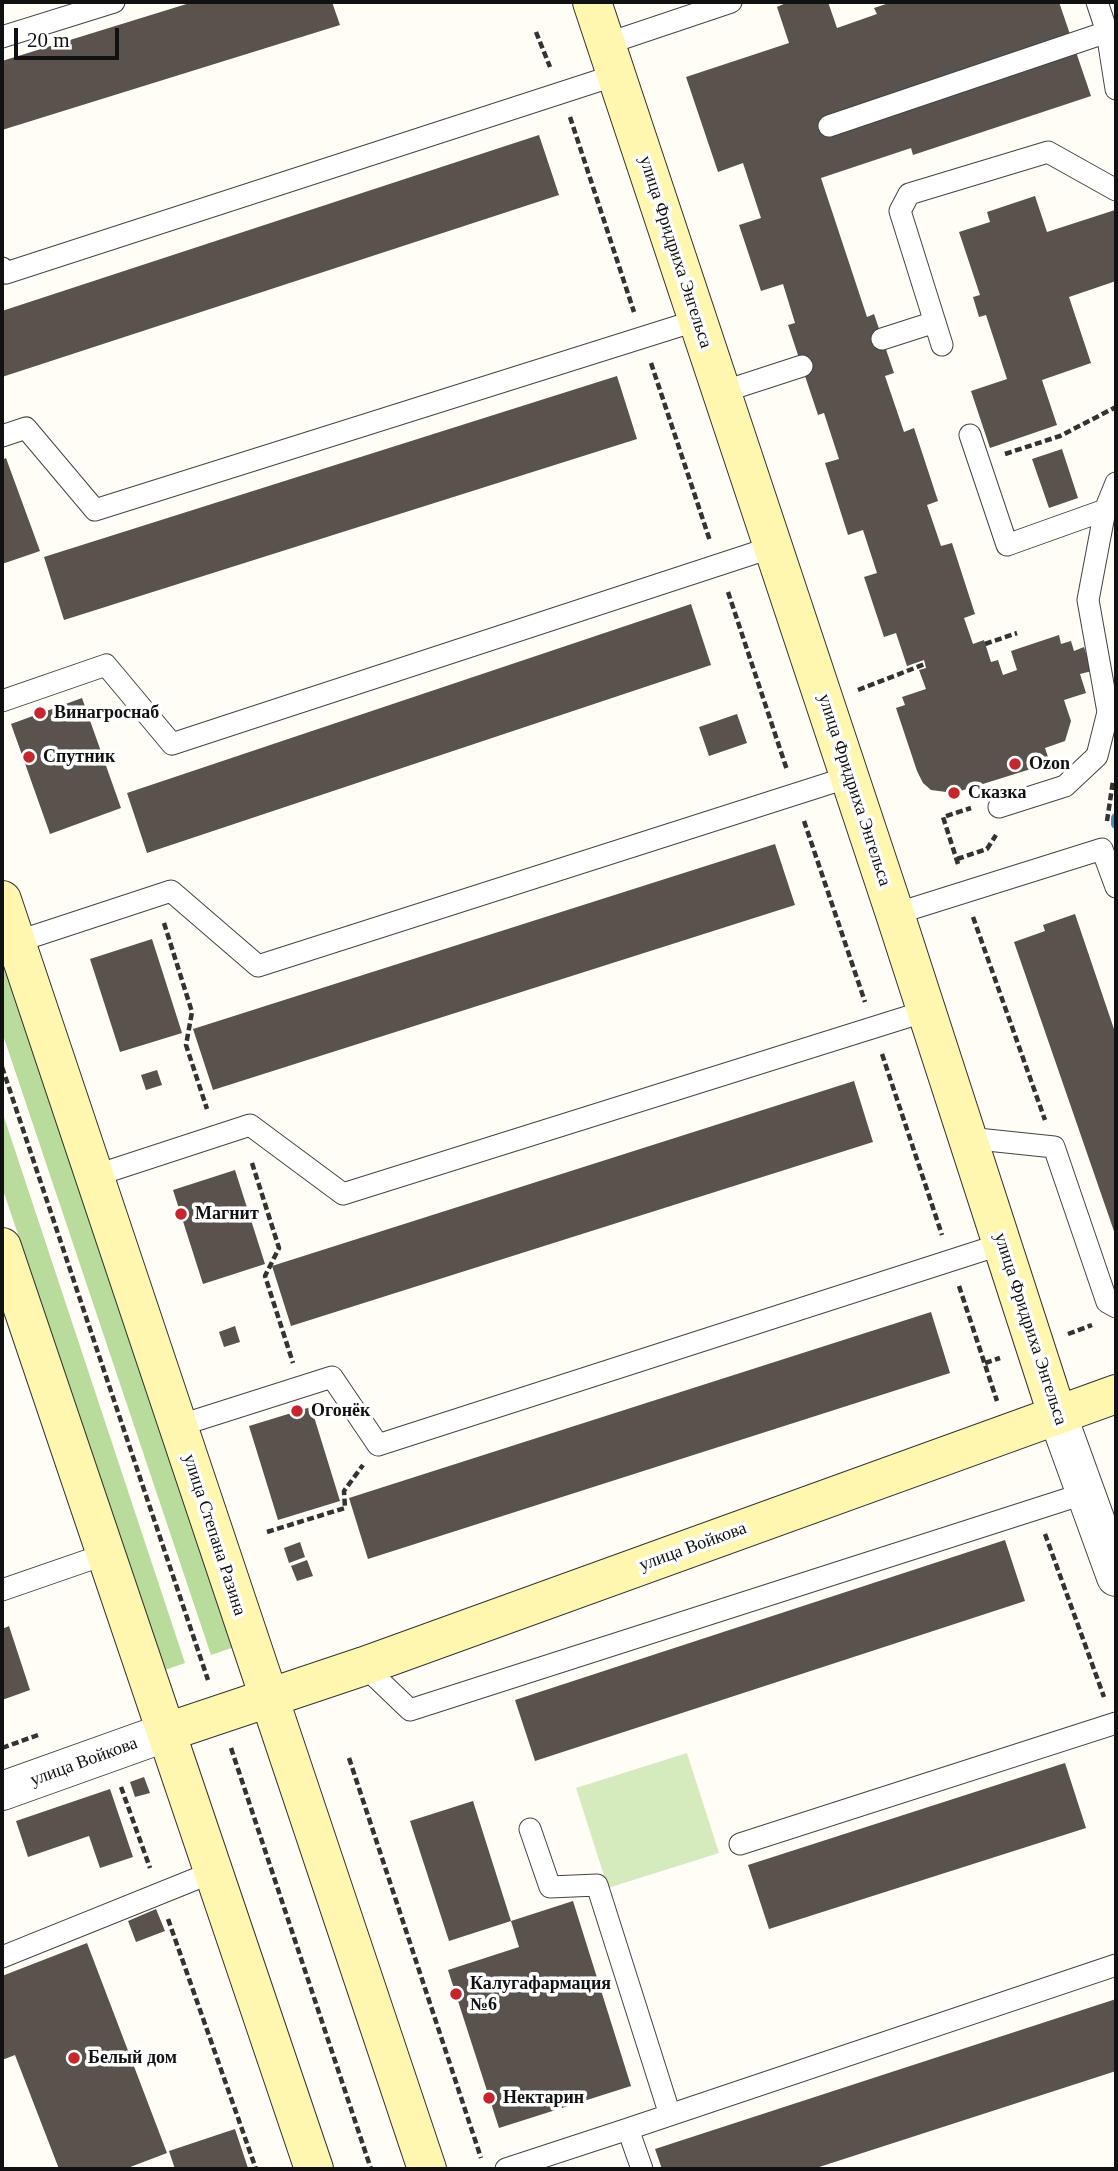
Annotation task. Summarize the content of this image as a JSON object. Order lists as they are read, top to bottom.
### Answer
{
  "streets": {
    "main road": ["улица Фридриха Энгельса", "улица Степана Разина", "улица Войкова"]
  },
  "crossings": [
    ["улица Фридриха Энгельса", "улица Войкова"],
    ["улица Степана Разина", "улица Войкова"]
  ],
  "places": [
    "Винагроснаб",
    "Спутник",
    "Ozon",
    "Сказка",
    "Магнит",
    "Огонёк",
    "Калугафармация №6",
    "Белый дом",
    "Нектарин"
  ],
  "scale_bar": "20 m"
}
